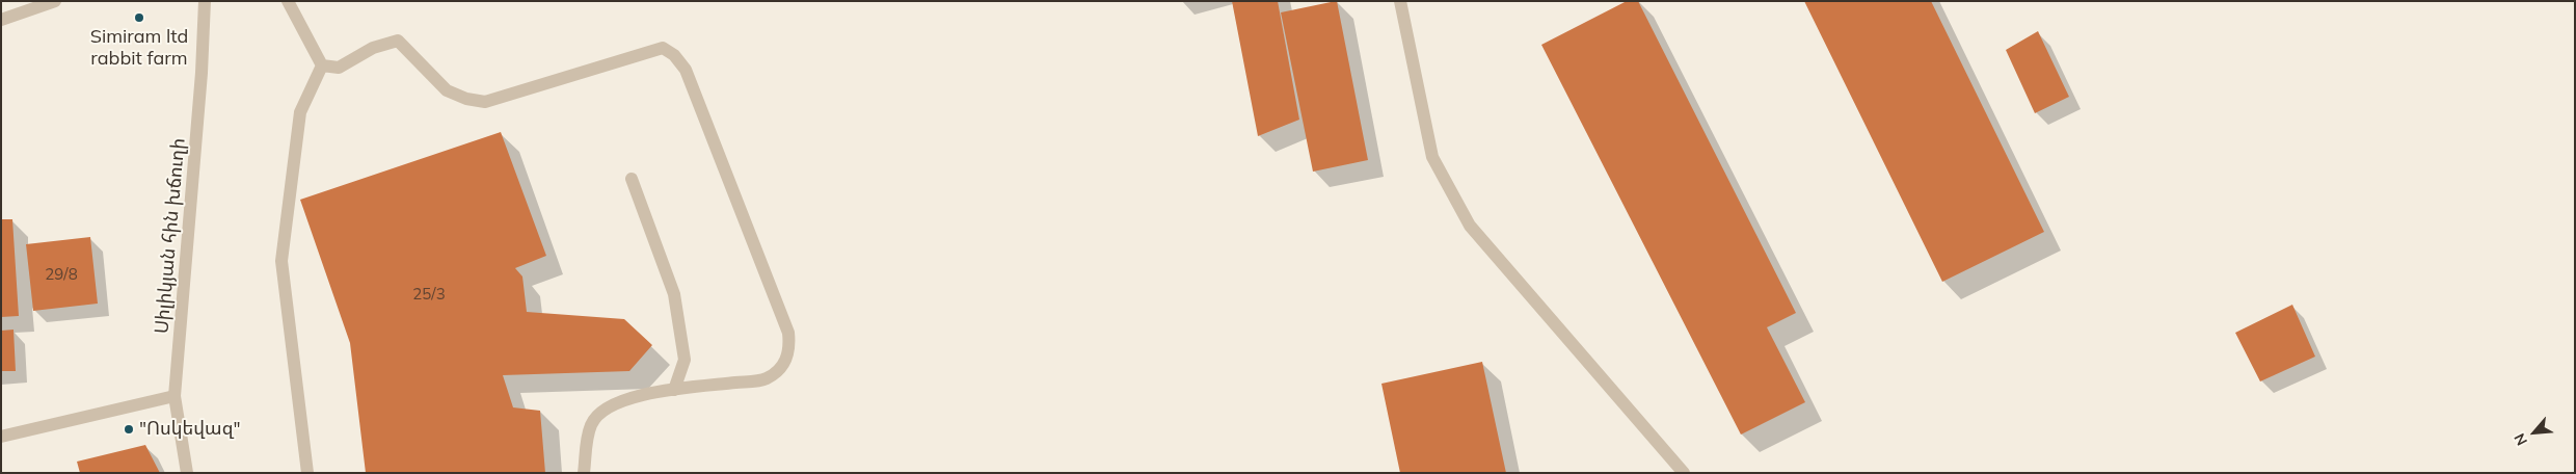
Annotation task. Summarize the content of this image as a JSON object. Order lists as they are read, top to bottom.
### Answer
{
  "streets": {
    "street": ["Սիլիկյան հին խճուղի"]
  },
  "places": ["Simiram ltd rabbit farm", "\"Ոսկեվազ\""],
  "house_numbers": ["29/8", "25/3"],
  "north": "bottom left"
}
